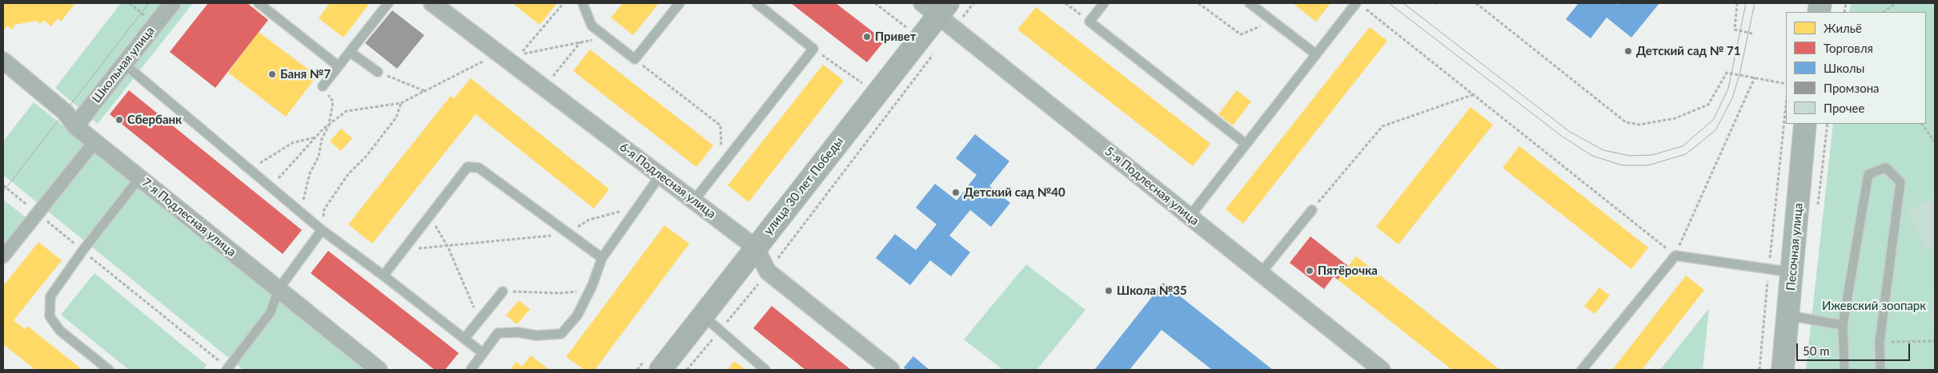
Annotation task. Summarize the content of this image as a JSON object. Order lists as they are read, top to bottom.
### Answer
{
  "streets": {
    "main road": ["улица 30 лет Победы", "Песочная улица"],
    "street": [
      "Школьная улица",
      "6-я Подлесная улица",
      "5-я Подлесная улица",
      "7-я Подлесная улица"
    ]
  },
  "crossings": [
    ["Школьная улица", "7-я Подлесная улица"],
    ["6-я Подлесная улица", "улица 30 лет Победы"],
    ["улица 30 лет Победы", "5-я Подлесная улица"]
  ],
  "parks": ["Ижевский зоопарк"],
  "places": [
    "Привет",
    "Детский сад № 71",
    "Баня №7",
    "Сбербанк",
    "Детский сад №40",
    "Пятёрочка",
    "Школа №35"
  ],
  "legend": [
    "Жильё",
    "Торговля",
    "Школы",
    "Промзона",
    "Прочее"
  ],
  "scale_bar": "50 m"
}
